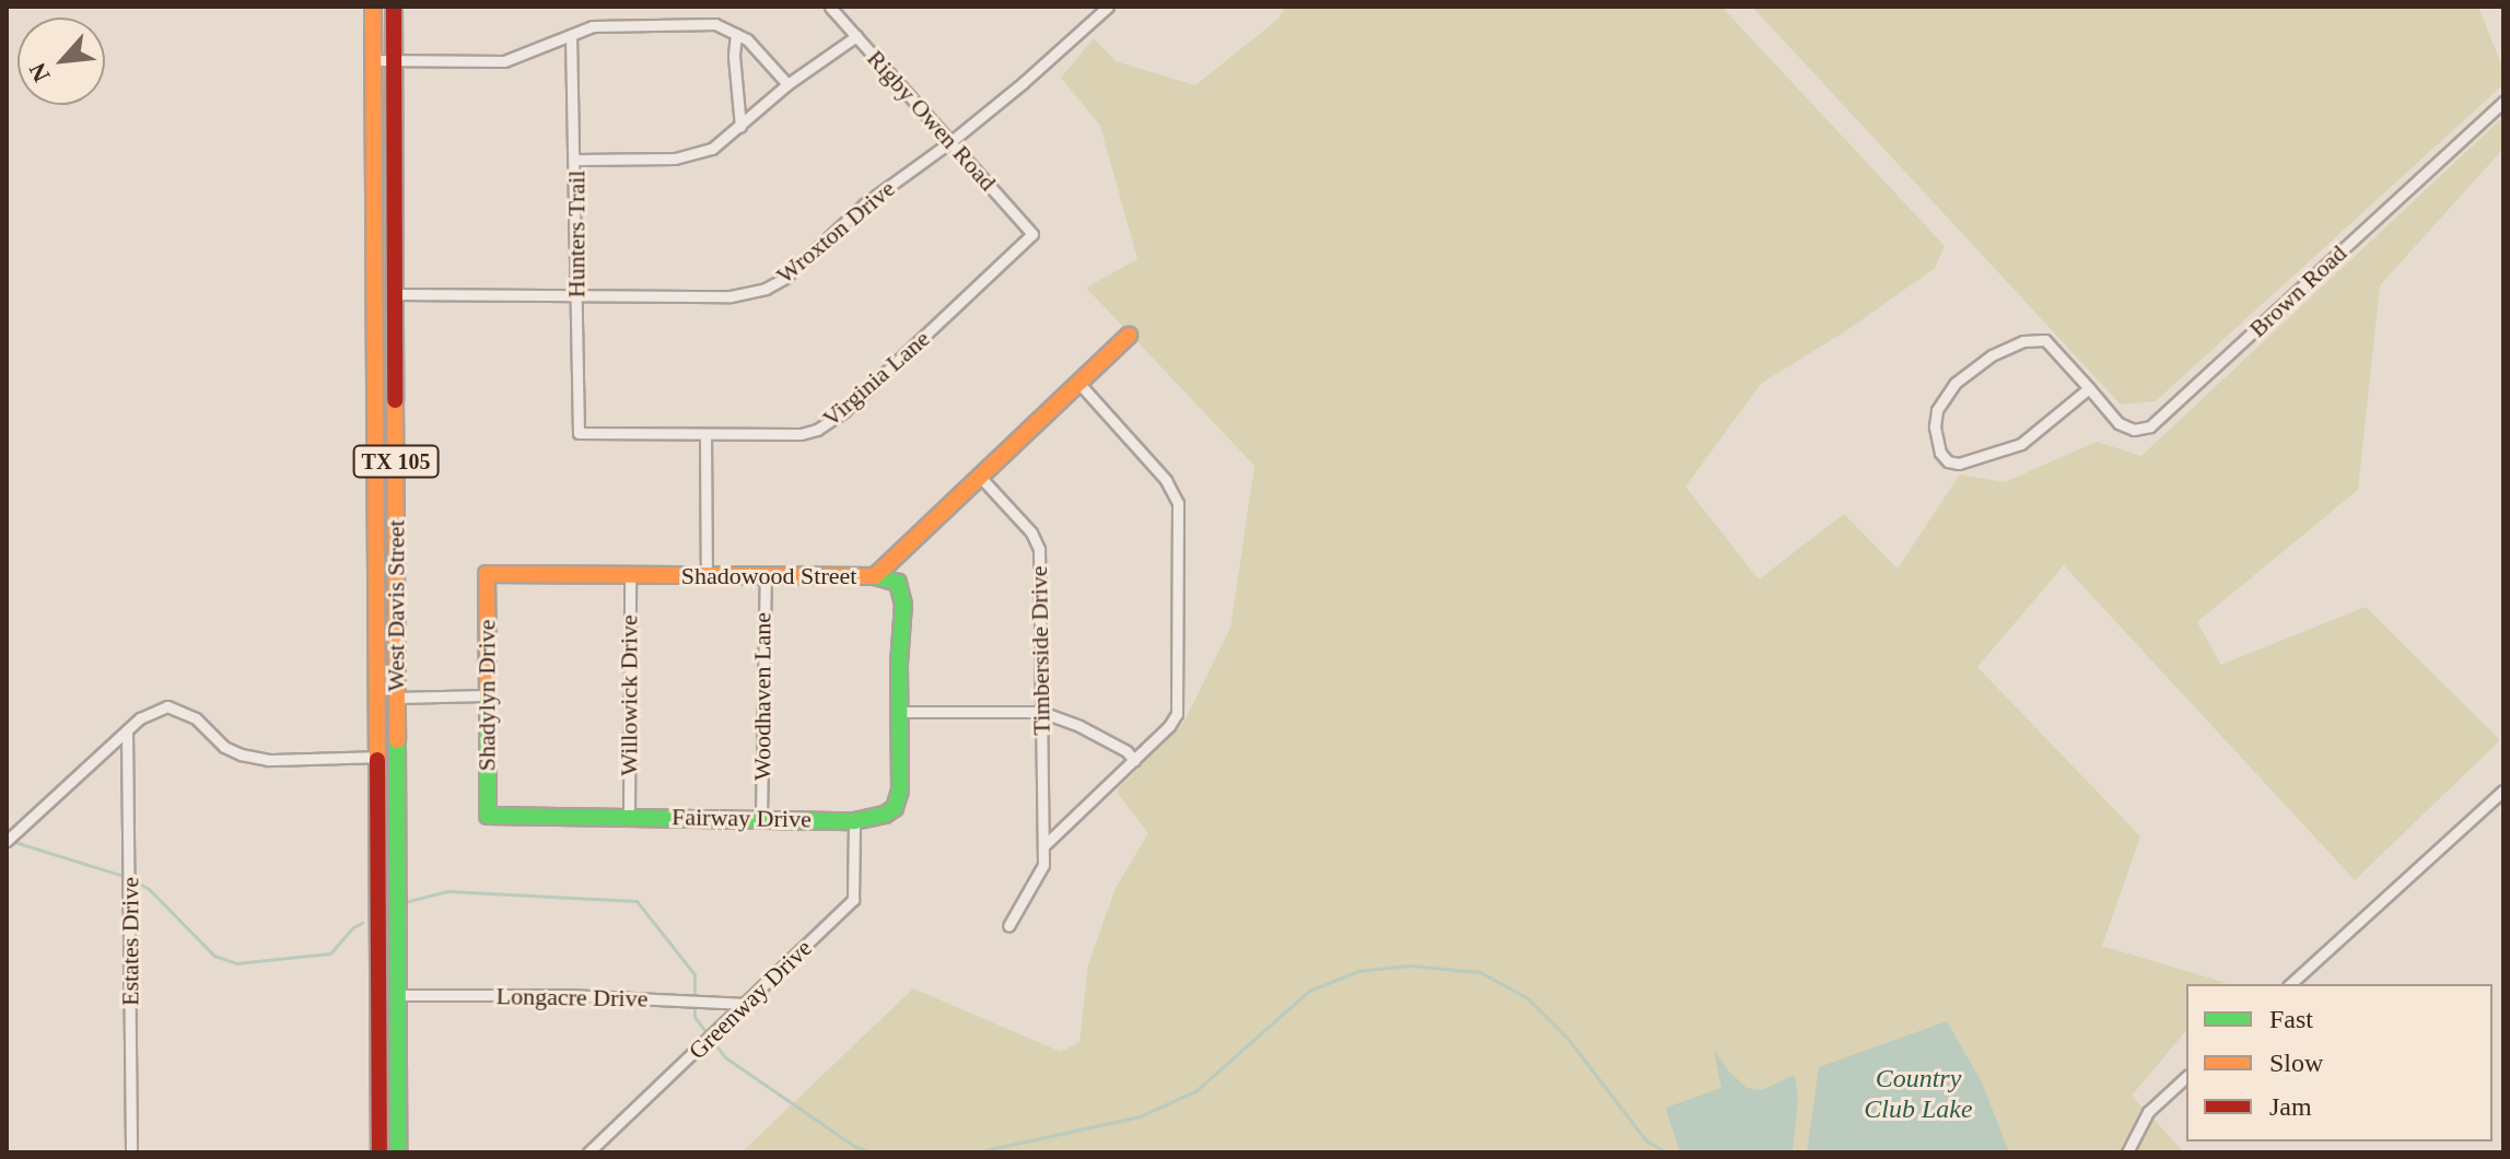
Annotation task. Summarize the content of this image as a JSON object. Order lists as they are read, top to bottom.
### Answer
{
  "streets": {
    "main road": [
      "TX 105",
      "Shadowood Street",
      "West Davis Street",
      "Shadylyn Drive",
      "Fairway Drive"
    ],
    "street": [
      "Rigby Owen Road",
      "Wroxton Drive",
      "Hunters Trail",
      "Brown Road",
      "Virginia Lane",
      "Timberside Drive",
      "Willowick Drive",
      "Woodhaven Lane",
      "Estates Drive",
      "Longacre Drive",
      "Greenway Drive"
    ]
  },
  "crossings": [
    ["Rigby Owen Road", "Wroxton Drive"],
    ["Rigby Owen Road", "Virginia Lane"],
    ["Wroxton Drive", "Hunters Trail"],
    ["Wroxton Drive", "West Davis Street"],
    ["Hunters Trail", "Virginia Lane"],
    ["Shadowood Street", "Timberside Drive"],
    ["Shadowood Street", "Shadylyn Drive"],
    ["Shadowood Street", "Willowick Drive"],
    ["Shadowood Street", "Woodhaven Lane"],
    ["West Davis Street", "Longacre Drive"],
    ["Shadylyn Drive", "Fairway Drive"],
    ["Willowick Drive", "Fairway Drive"],
    ["Woodhaven Lane", "Fairway Drive"],
    ["Fairway Drive", "Greenway Drive"],
    ["Longacre Drive", "Greenway Drive"]
  ],
  "water": ["Country Club Lake"],
  "legend": ["Fast", "Slow", "Jam"],
  "north": "bottom left"
}
